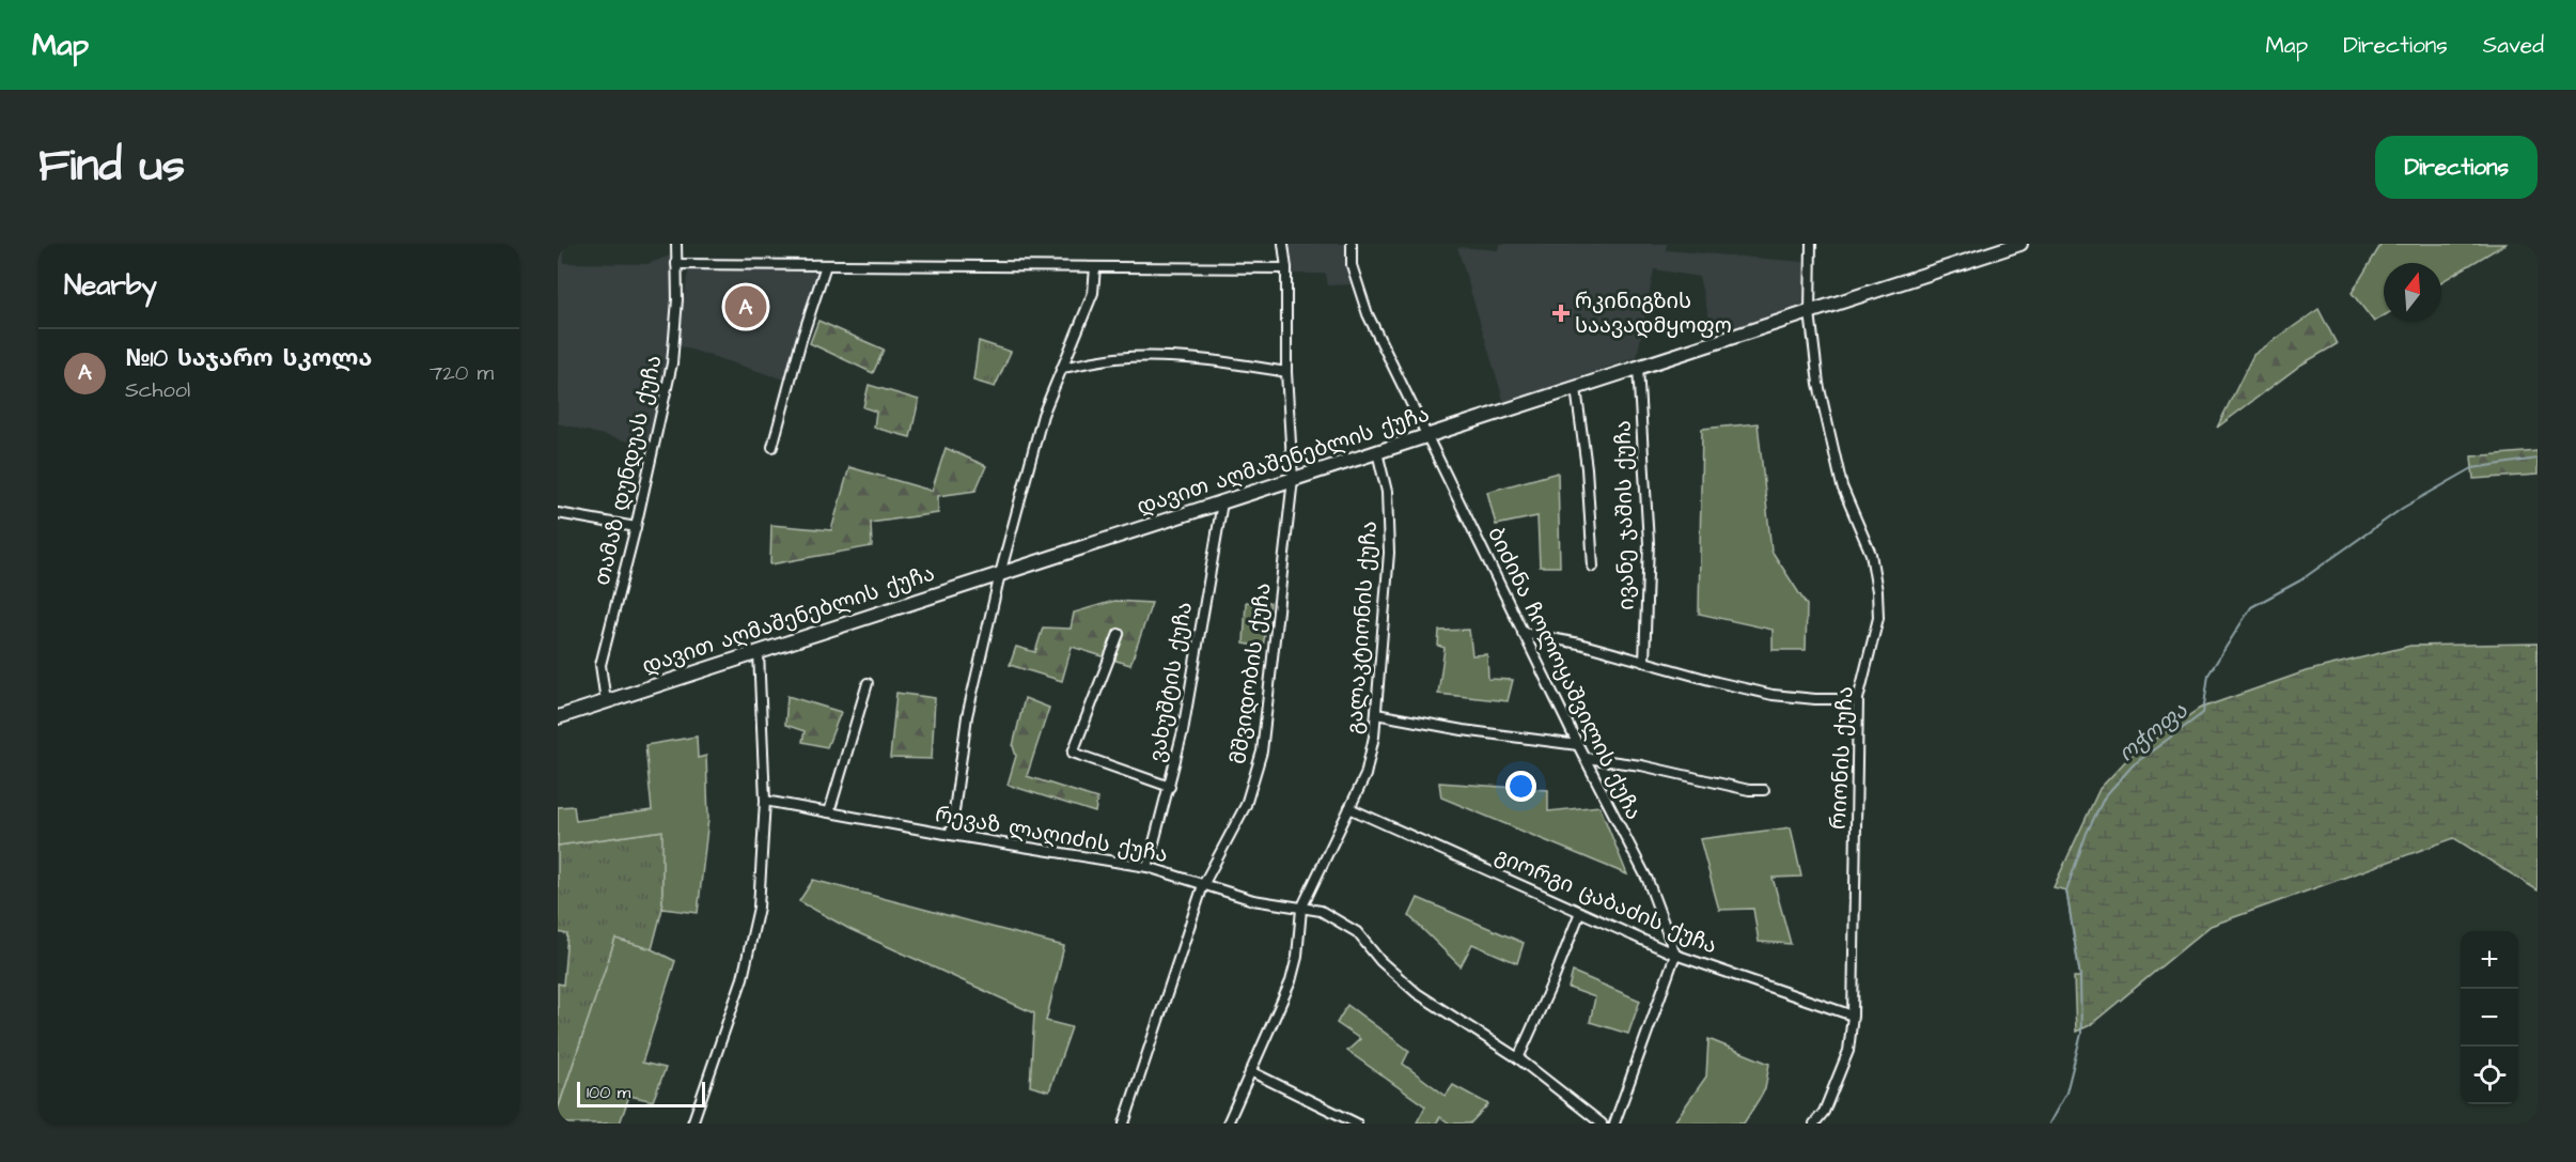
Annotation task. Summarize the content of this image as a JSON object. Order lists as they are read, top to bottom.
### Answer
{
  "streets": {
    "main road": ["დავით აღმაშენებლის ქუჩა"],
    "street": [
      "თამაზ დუნდუას ქუჩა",
      "ივანე ჯაშის ქუჩა",
      "გალაკტიონის ქუჩა",
      "მშვიდობის ქუჩა",
      "ბიძინა ჩოლოყაშვილის ქუჩა",
      "ვახუშტის ქუჩა",
      "რიონის ქუჩა",
      "რევაზ ლაღიძის ქუჩა",
      "გიორგი ცაბაძის ქუჩა"
    ]
  },
  "crossings": [
    ["დავით აღმაშენებლის ქუჩა", "თამაზ დუნდუას ქუჩა"],
    ["დავით აღმაშენებლის ქუჩა", "ივანე ჯაშის ქუჩა"],
    ["დავით აღმაშენებლის ქუჩა", "გალაკტიონის ქუჩა"],
    ["დავით აღმაშენებლის ქუჩა", "მშვიდობის ქუჩა"],
    ["დავით აღმაშენებლის ქუჩა", "ბიძინა ჩოლოყაშვილის ქუჩა"],
    ["დავით აღმაშენებლის ქუჩა", "ვახუშტის ქუჩა"],
    ["დავით აღმაშენებლის ქუჩა", "რიონის ქუჩა"],
    ["გალაკტიონის ქუჩა", "რევაზ ლაღიძის ქუჩა"],
    ["გალაკტიონის ქუჩა", "გიორგი ცაბაძის ქუჩა"],
    ["მშვიდობის ქუჩა", "რევაზ ლაღიძის ქუჩა"],
    ["ბიძინა ჩოლოყაშვილის ქუჩა", "გიორგი ცაბაძის ქუჩა"],
    ["ვახუშტის ქუჩა", "რევაზ ლაღიძის ქუჩა"],
    ["რიონის ქუჩა", "გიორგი ცაბაძის ქუჩა"]
  ],
  "water": ["ოჭოფა"],
  "places": {
    "health": ["რკინიგზის საავადმყოფო"]
  },
  "scale_bar": "100 m",
  "north": "top",
  "page": {
    "header": "Map",
    "nav": ["Map", "Directions", "Saved"],
    "title": "Find us",
    "buttons": "Directions",
    "heading": "Nearby",
    "pins": "A",
    "list": [
      {
        "mark": "A",
        "name": "№10 საჯარო სკოლა",
        "note": "School",
        "value": "720 m"
      }
    ],
    "map_buttons": ["+", "−"],
    "scale": "100 m"
  }
}
